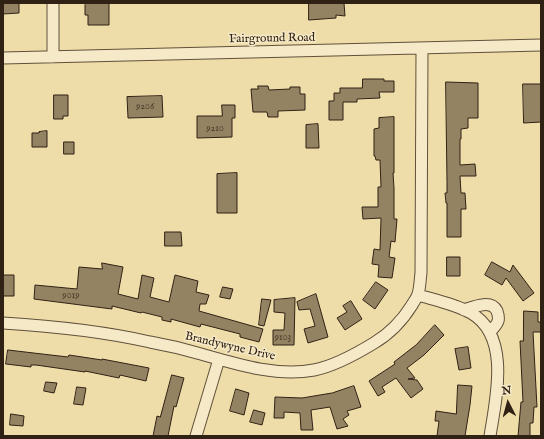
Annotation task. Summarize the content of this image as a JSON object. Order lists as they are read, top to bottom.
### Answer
{
  "streets": {
    "street": ["Fairground Road", "Brandywyne Drive"]
  },
  "crossings": [
    ["Fairground Road", "Brandywyne Drive"]
  ],
  "house_numbers": [
    "9206",
    "9210",
    "9019",
    "9103"
  ],
  "north": "top"
}
